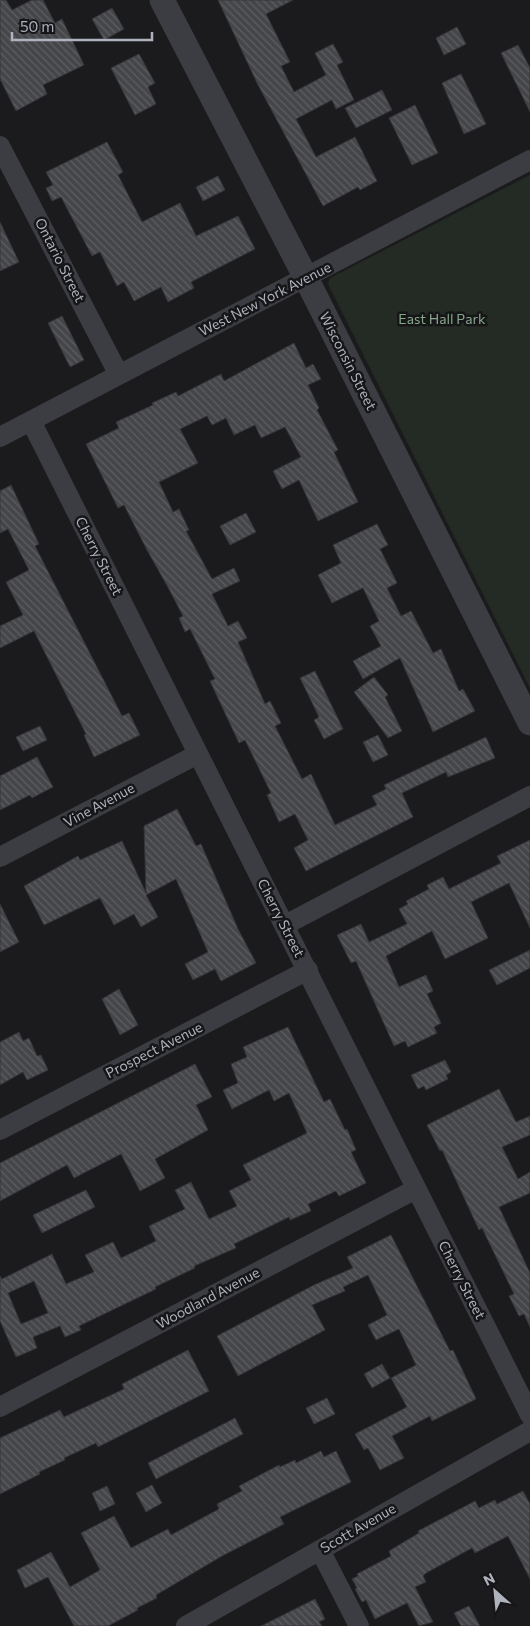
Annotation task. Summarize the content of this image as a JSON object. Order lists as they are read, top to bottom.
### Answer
{
  "streets": {
    "street": [
      "Ontario Street",
      "West New York Avenue",
      "Wisconsin Street",
      "Cherry Street",
      "Vine Avenue",
      "Prospect Avenue",
      "Woodland Avenue",
      "Scott Avenue"
    ]
  },
  "crossings": [
    ["Ontario Street", "West New York Avenue"],
    ["West New York Avenue", "Wisconsin Street"],
    ["West New York Avenue", "Cherry Street"],
    ["Cherry Street", "Vine Avenue"],
    ["Cherry Street", "Prospect Avenue"],
    ["Cherry Street", "Woodland Avenue"]
  ],
  "parks": ["East Hall Park"],
  "scale_bar": "50 m",
  "north": "top left"
}
